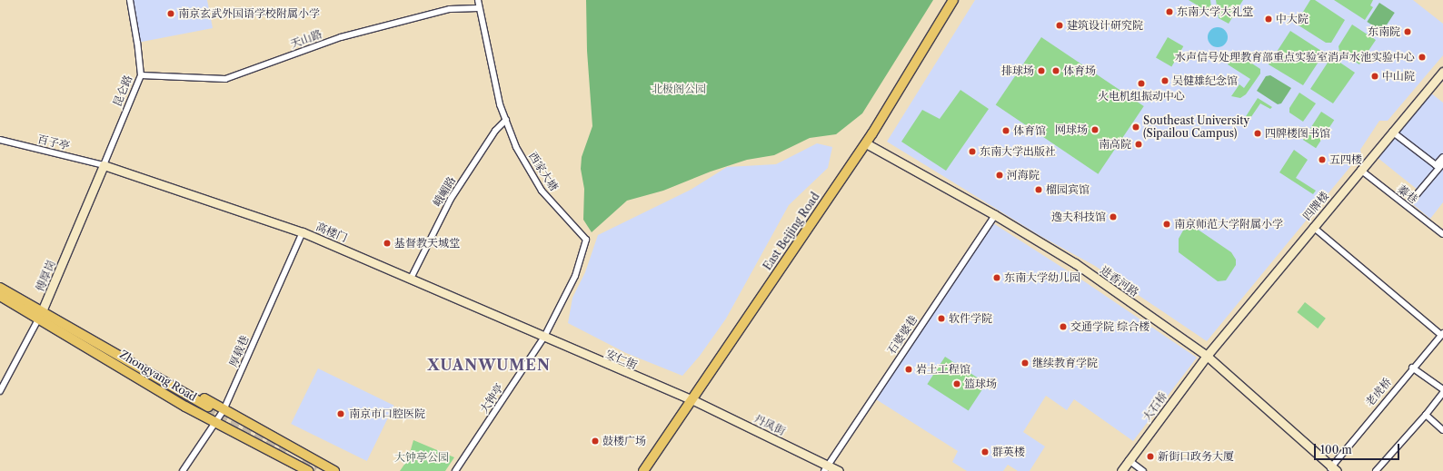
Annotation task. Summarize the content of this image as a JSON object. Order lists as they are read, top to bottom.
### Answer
{
  "streets": {
    "main road": ["East Beijing Road", "Zhongyang Road"],
    "street": [
      "天山路",
      "昆仑路",
      "百子亭",
      "西家大塘",
      "峨嵋路",
      "蓁巷",
      "四牌楼",
      "高楼门",
      "傅厚岗",
      "进香河路",
      "石婆婆巷",
      "厚载巷",
      "安仁街",
      "老虎桥",
      "大钟亭",
      "大石桥",
      "丹凤街"
    ]
  },
  "crossings": [
    ["天山路", "昆仑路"],
    ["天山路", "西家大塘"],
    ["昆仑路", "百子亭"],
    ["昆仑路", "高楼门"],
    ["昆仑路", "傅厚岗"],
    ["百子亭", "高楼门"],
    ["百子亭", "傅厚岗"],
    ["西家大塘", "峨嵋路"],
    ["西家大塘", "高楼门"],
    ["西家大塘", "安仁街"],
    ["西家大塘", "大钟亭"],
    ["峨嵋路", "高楼门"],
    ["蓁巷", "四牌楼"],
    ["四牌楼", "进香河路"],
    ["四牌楼", "大石桥"],
    ["East Beijing Road", "进香河路"],
    ["East Beijing Road", "安仁街"],
    ["East Beijing Road", "丹凤街"],
    ["高楼门", "傅厚岗"],
    ["高楼门", "厚载巷"],
    ["高楼门", "安仁街"],
    ["高楼门", "大钟亭"],
    ["傅厚岗", "Zhongyang Road"],
    ["进香河路", "石婆婆巷"],
    ["进香河路", "老虎桥"],
    ["进香河路", "大石桥"],
    ["石婆婆巷", "丹凤街"],
    ["厚载巷", "Zhongyang Road"],
    ["安仁街", "大钟亭"],
    ["安仁街", "丹凤街"]
  ],
  "districts": ["XUANWUMEN"],
  "parks": ["北极阁公园", "大钟亭公园"],
  "places": [
    "东南大学大礼堂",
    "南京玄武外国语学校附属小学",
    "中大院",
    "建筑设计研究院",
    "东南院",
    "水声信号处理教育部重点实验室消声水池实验中心",
    "排球场",
    "体育场",
    "中山院",
    "吴健雄纪念馆",
    "火电机组振动中心",
    "Southeast University (Sipailou Campus)",
    "网球场",
    "体育馆",
    "四牌楼图书馆",
    "南高院",
    "东南大学出版社",
    "五四楼",
    "河海院",
    "榴园宾馆",
    "逸夫科技馆",
    "南京师范大学附属小学",
    "基督教天城堂",
    "东南大学幼儿园",
    "软件学院",
    "交通学院 综合楼",
    "继续教育学院",
    "岩土工程馆",
    "篮球场",
    "南京市口腔医院",
    "鼓楼广场",
    "群英楼",
    "新街口政务大厦"
  ],
  "scale_bar": "100 m"
}
